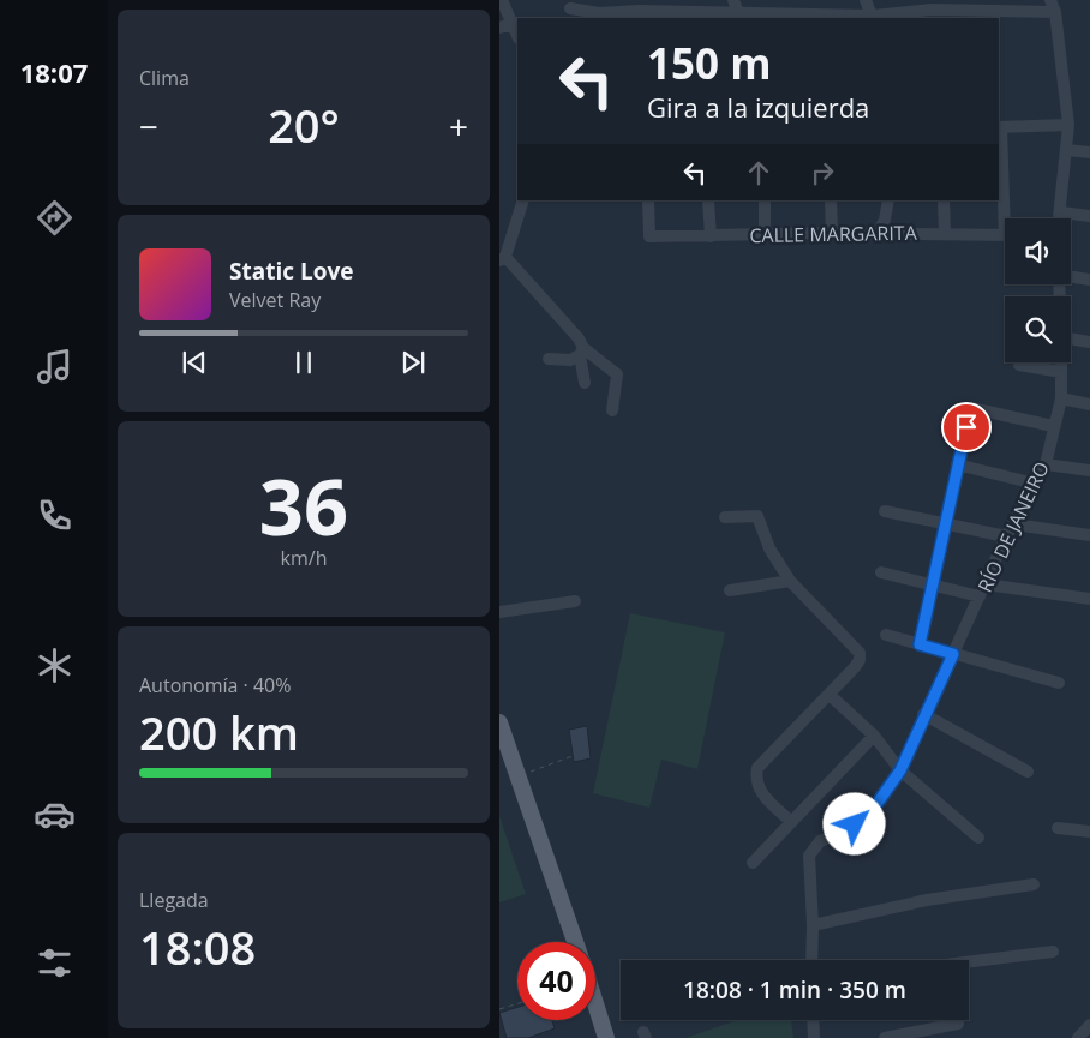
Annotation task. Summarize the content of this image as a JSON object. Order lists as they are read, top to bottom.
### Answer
{
  "streets": {
    "street": ["CALLE MARGARITA", "RÍO DE JANEIRO"]
  },
  "page": {
    "tabs": "18:07",
    "tile": [
      "Clima",
      ["36", "km/h"],
      ["Autonomía · 40%", "200 km"],
      ["Llegada", "18:08"]
    ],
    "turn": ["150 m", "Gira a la izquierda"],
    "heat": ["−", "20°", "+"],
    "song": ["Static Love", "Velvet Ray"],
    "limit": "40",
    "trip": "18:08 · 1 min · 350 m"
  }
}
